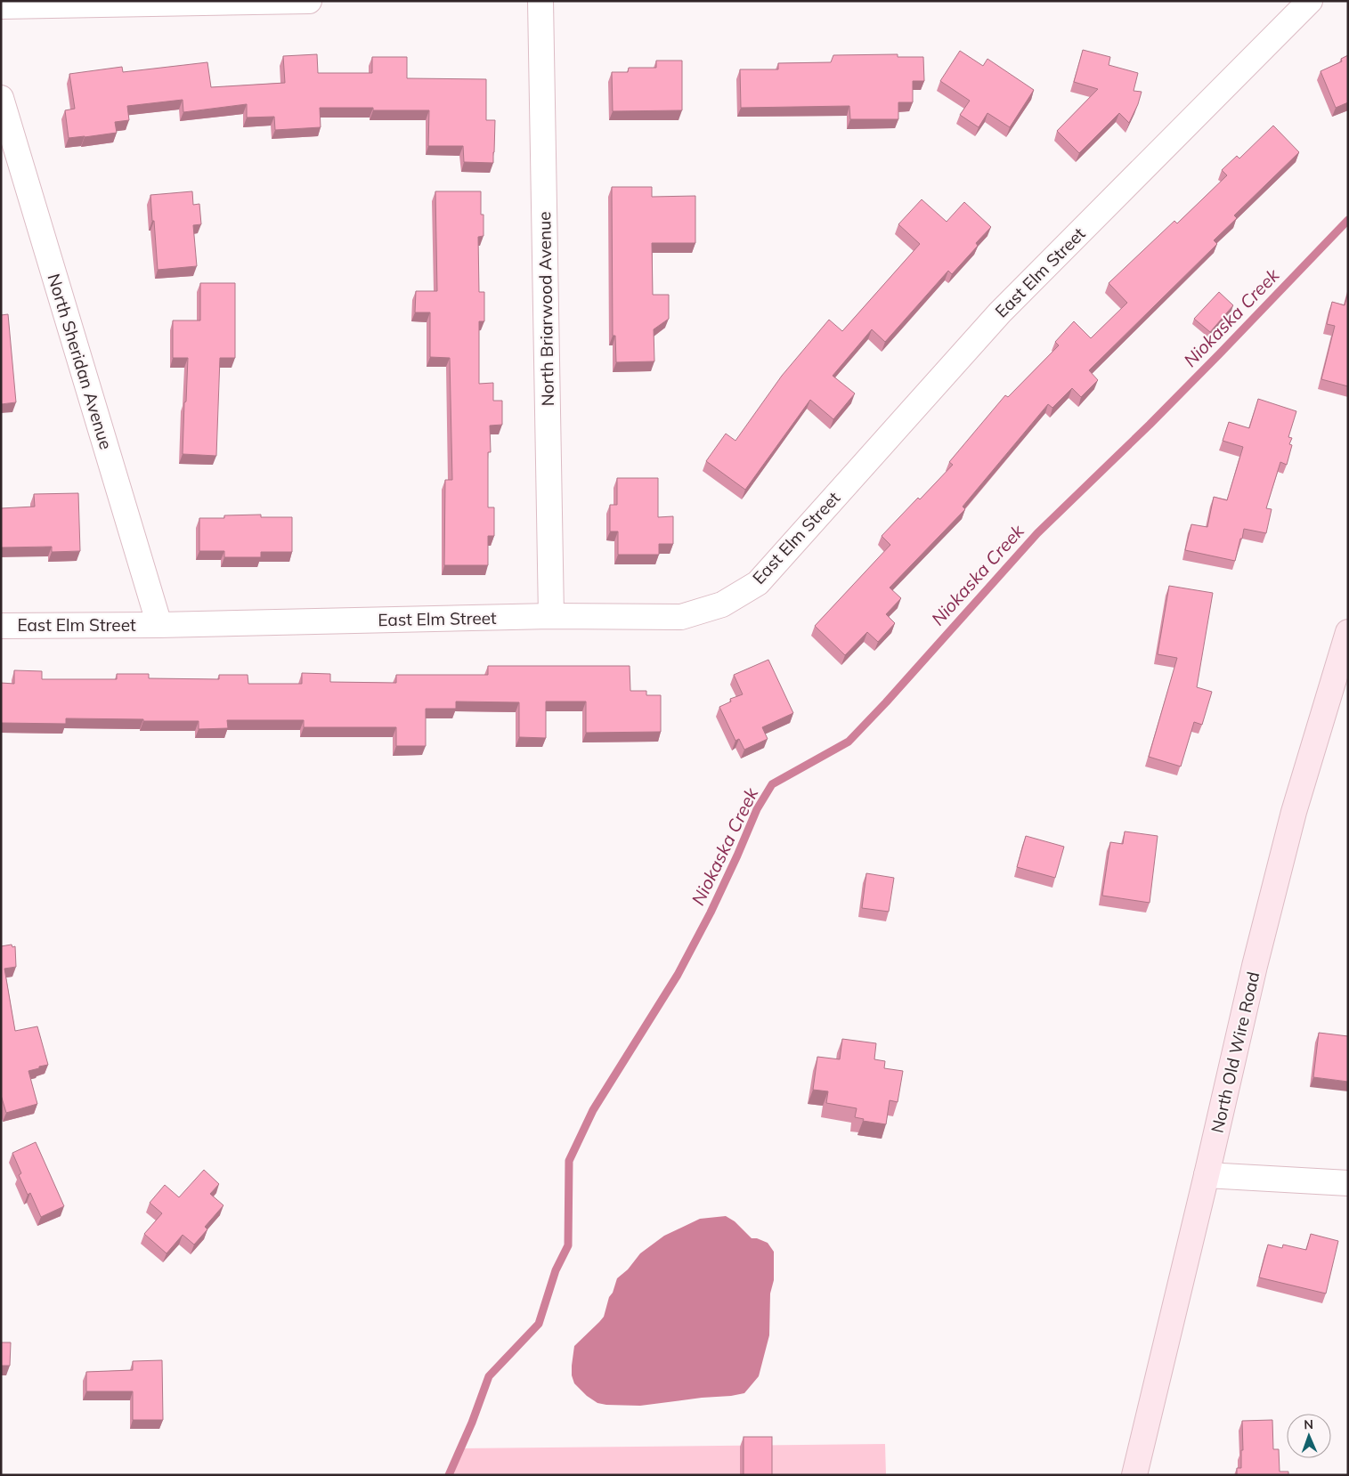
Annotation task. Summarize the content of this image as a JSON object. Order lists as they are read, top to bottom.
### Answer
{
  "streets": {
    "street": [
      "East Elm Street",
      "North Briarwood Avenue",
      "North Sheridan Avenue",
      "North Old Wire Road"
    ]
  },
  "crossings": [
    ["East Elm Street", "North Briarwood Avenue"],
    ["East Elm Street", "North Sheridan Avenue"]
  ],
  "water": ["Niokaska Creek"],
  "north": "top"
}
